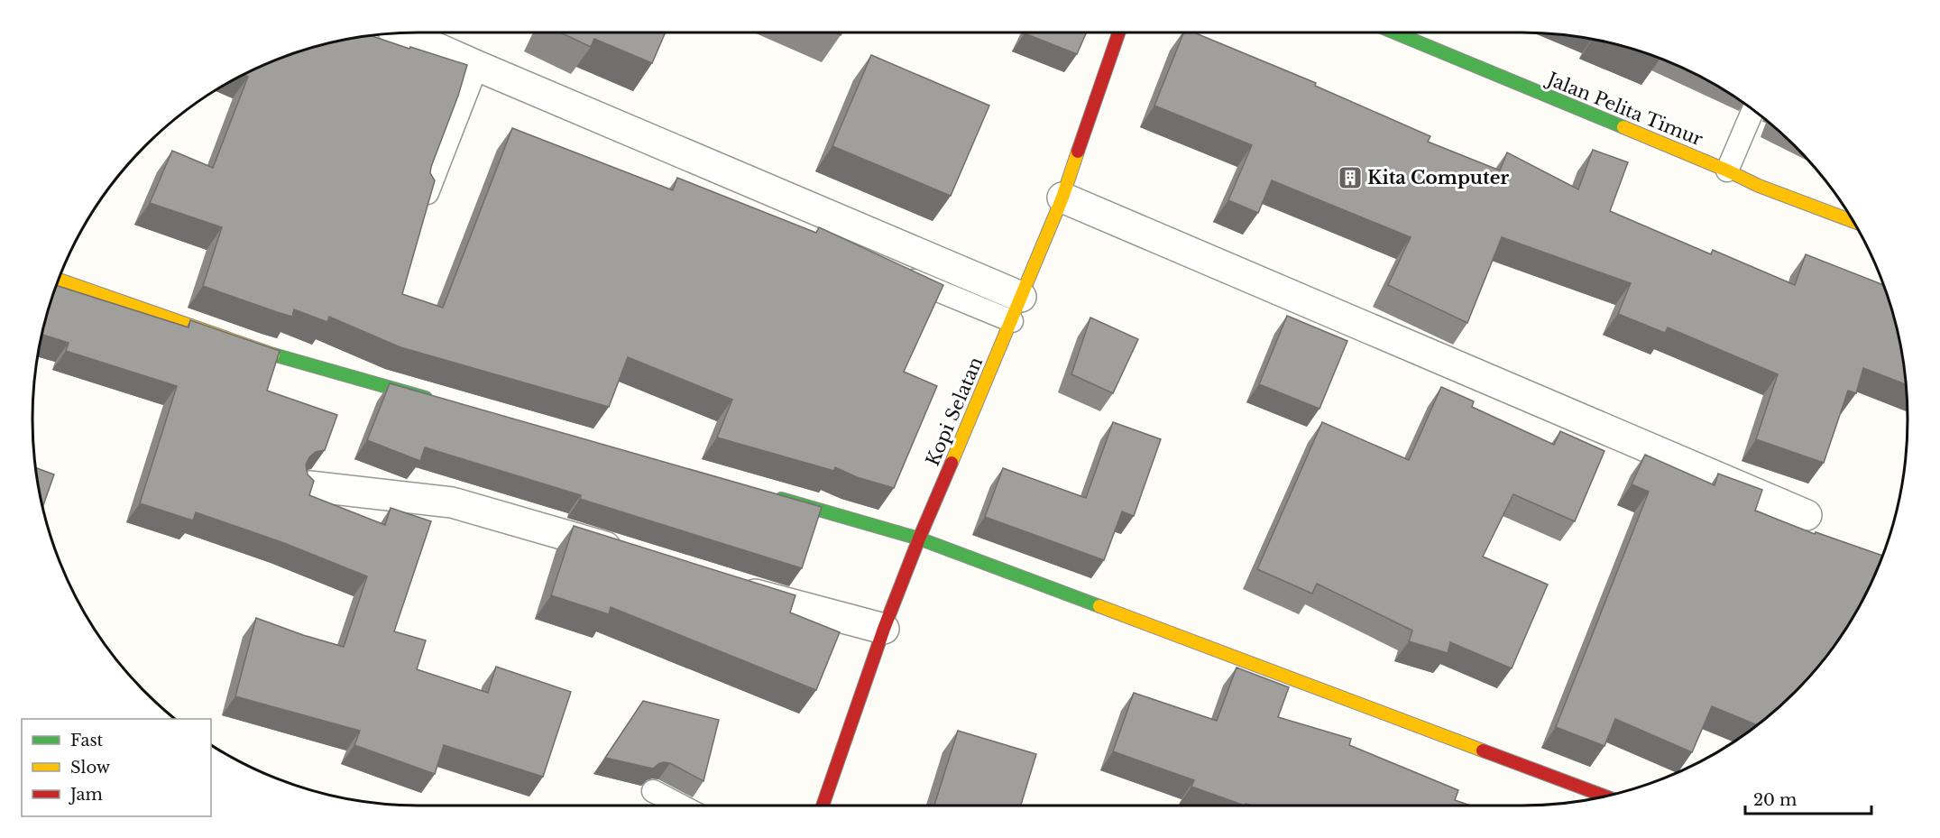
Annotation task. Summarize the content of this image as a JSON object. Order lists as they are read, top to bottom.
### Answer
{
  "streets": {
    "street": ["Jalan Pelita Timur", "Kopi Selatan"]
  },
  "places": {
    "building": ["Kita Computer"]
  },
  "legend": ["Fast", "Slow", "Jam"],
  "scale_bar": "20 m"
}
